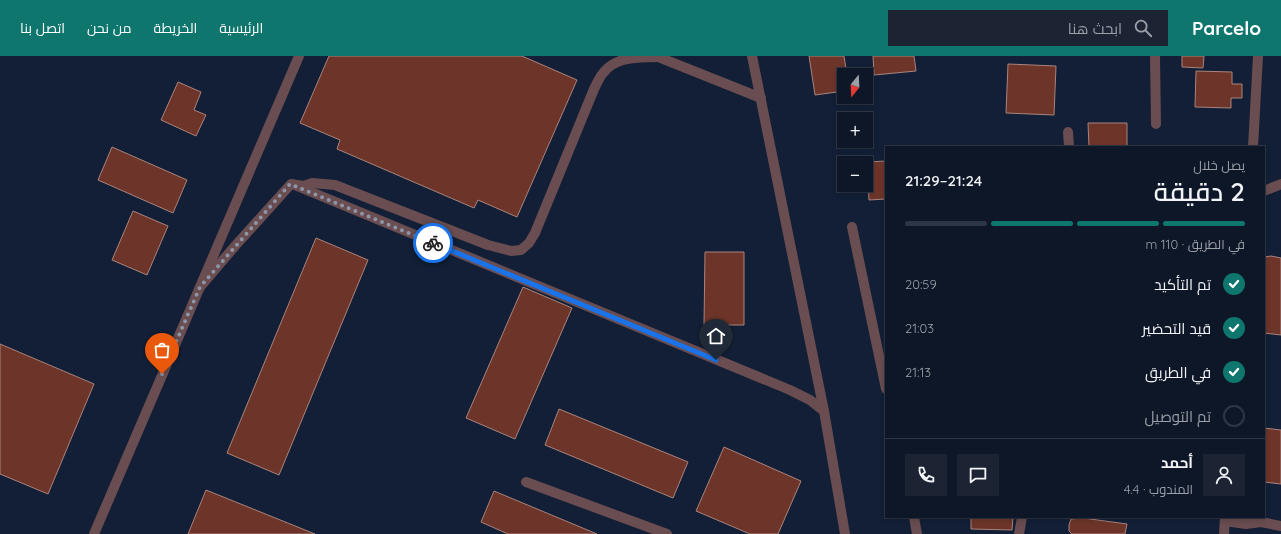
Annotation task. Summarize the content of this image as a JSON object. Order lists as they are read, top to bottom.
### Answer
{
  "north": "bottom",
  "page": {
    "header": "Parcelo",
    "search": "ابحث هنا",
    "nav": [
      "الرئيسية",
      "الخريطة",
      "من نحن",
      "اتصل بنا"
    ],
    "map_buttons": ["+", "−"],
    "heading": ["2 دقيقة", "يصل خلال", "21:24–21:29"],
    "panel": ["أحمد", "المندوب · 4.4"],
    "bar": "في الطريق · 110 m",
    "list": [
      ["تم التأكيد", "20:59"],
      ["قيد التحضير", "21:03"],
      ["في الطريق", "21:13"],
      "تم التوصيل"
    ]
  }
}
